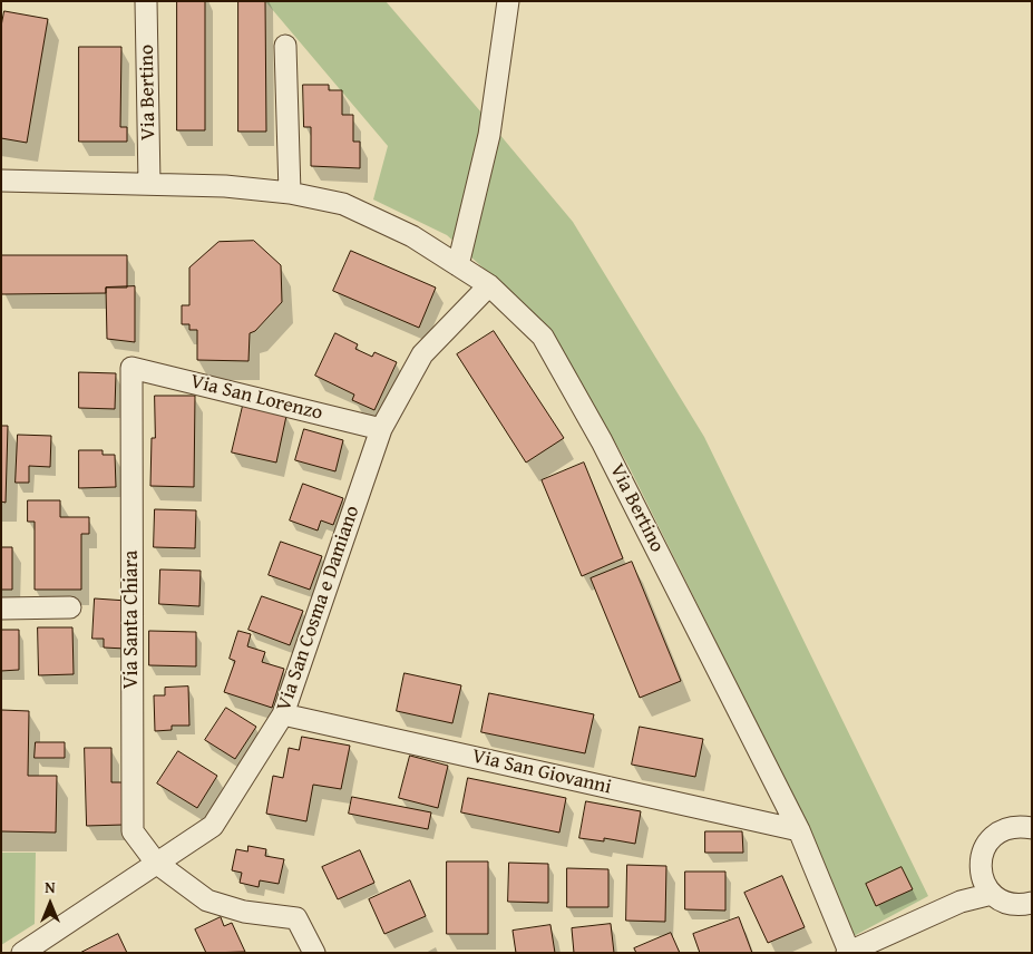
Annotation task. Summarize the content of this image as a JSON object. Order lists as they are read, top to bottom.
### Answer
{
  "streets": {
    "street": [
      "Via Bertino",
      "Via San Lorenzo",
      "Via San Cosma e Damiano",
      "Via Santa Chiara",
      "Via San Giovanni"
    ]
  },
  "crossings": [
    ["Via Bertino", "Via San Cosma e Damiano"],
    ["Via Bertino", "Via San Giovanni"],
    ["Via San Lorenzo", "Via San Cosma e Damiano"],
    ["Via San Lorenzo", "Via Santa Chiara"],
    ["Via San Cosma e Damiano", "Via Santa Chiara"],
    ["Via San Cosma e Damiano", "Via San Giovanni"]
  ],
  "north": "top"
}
